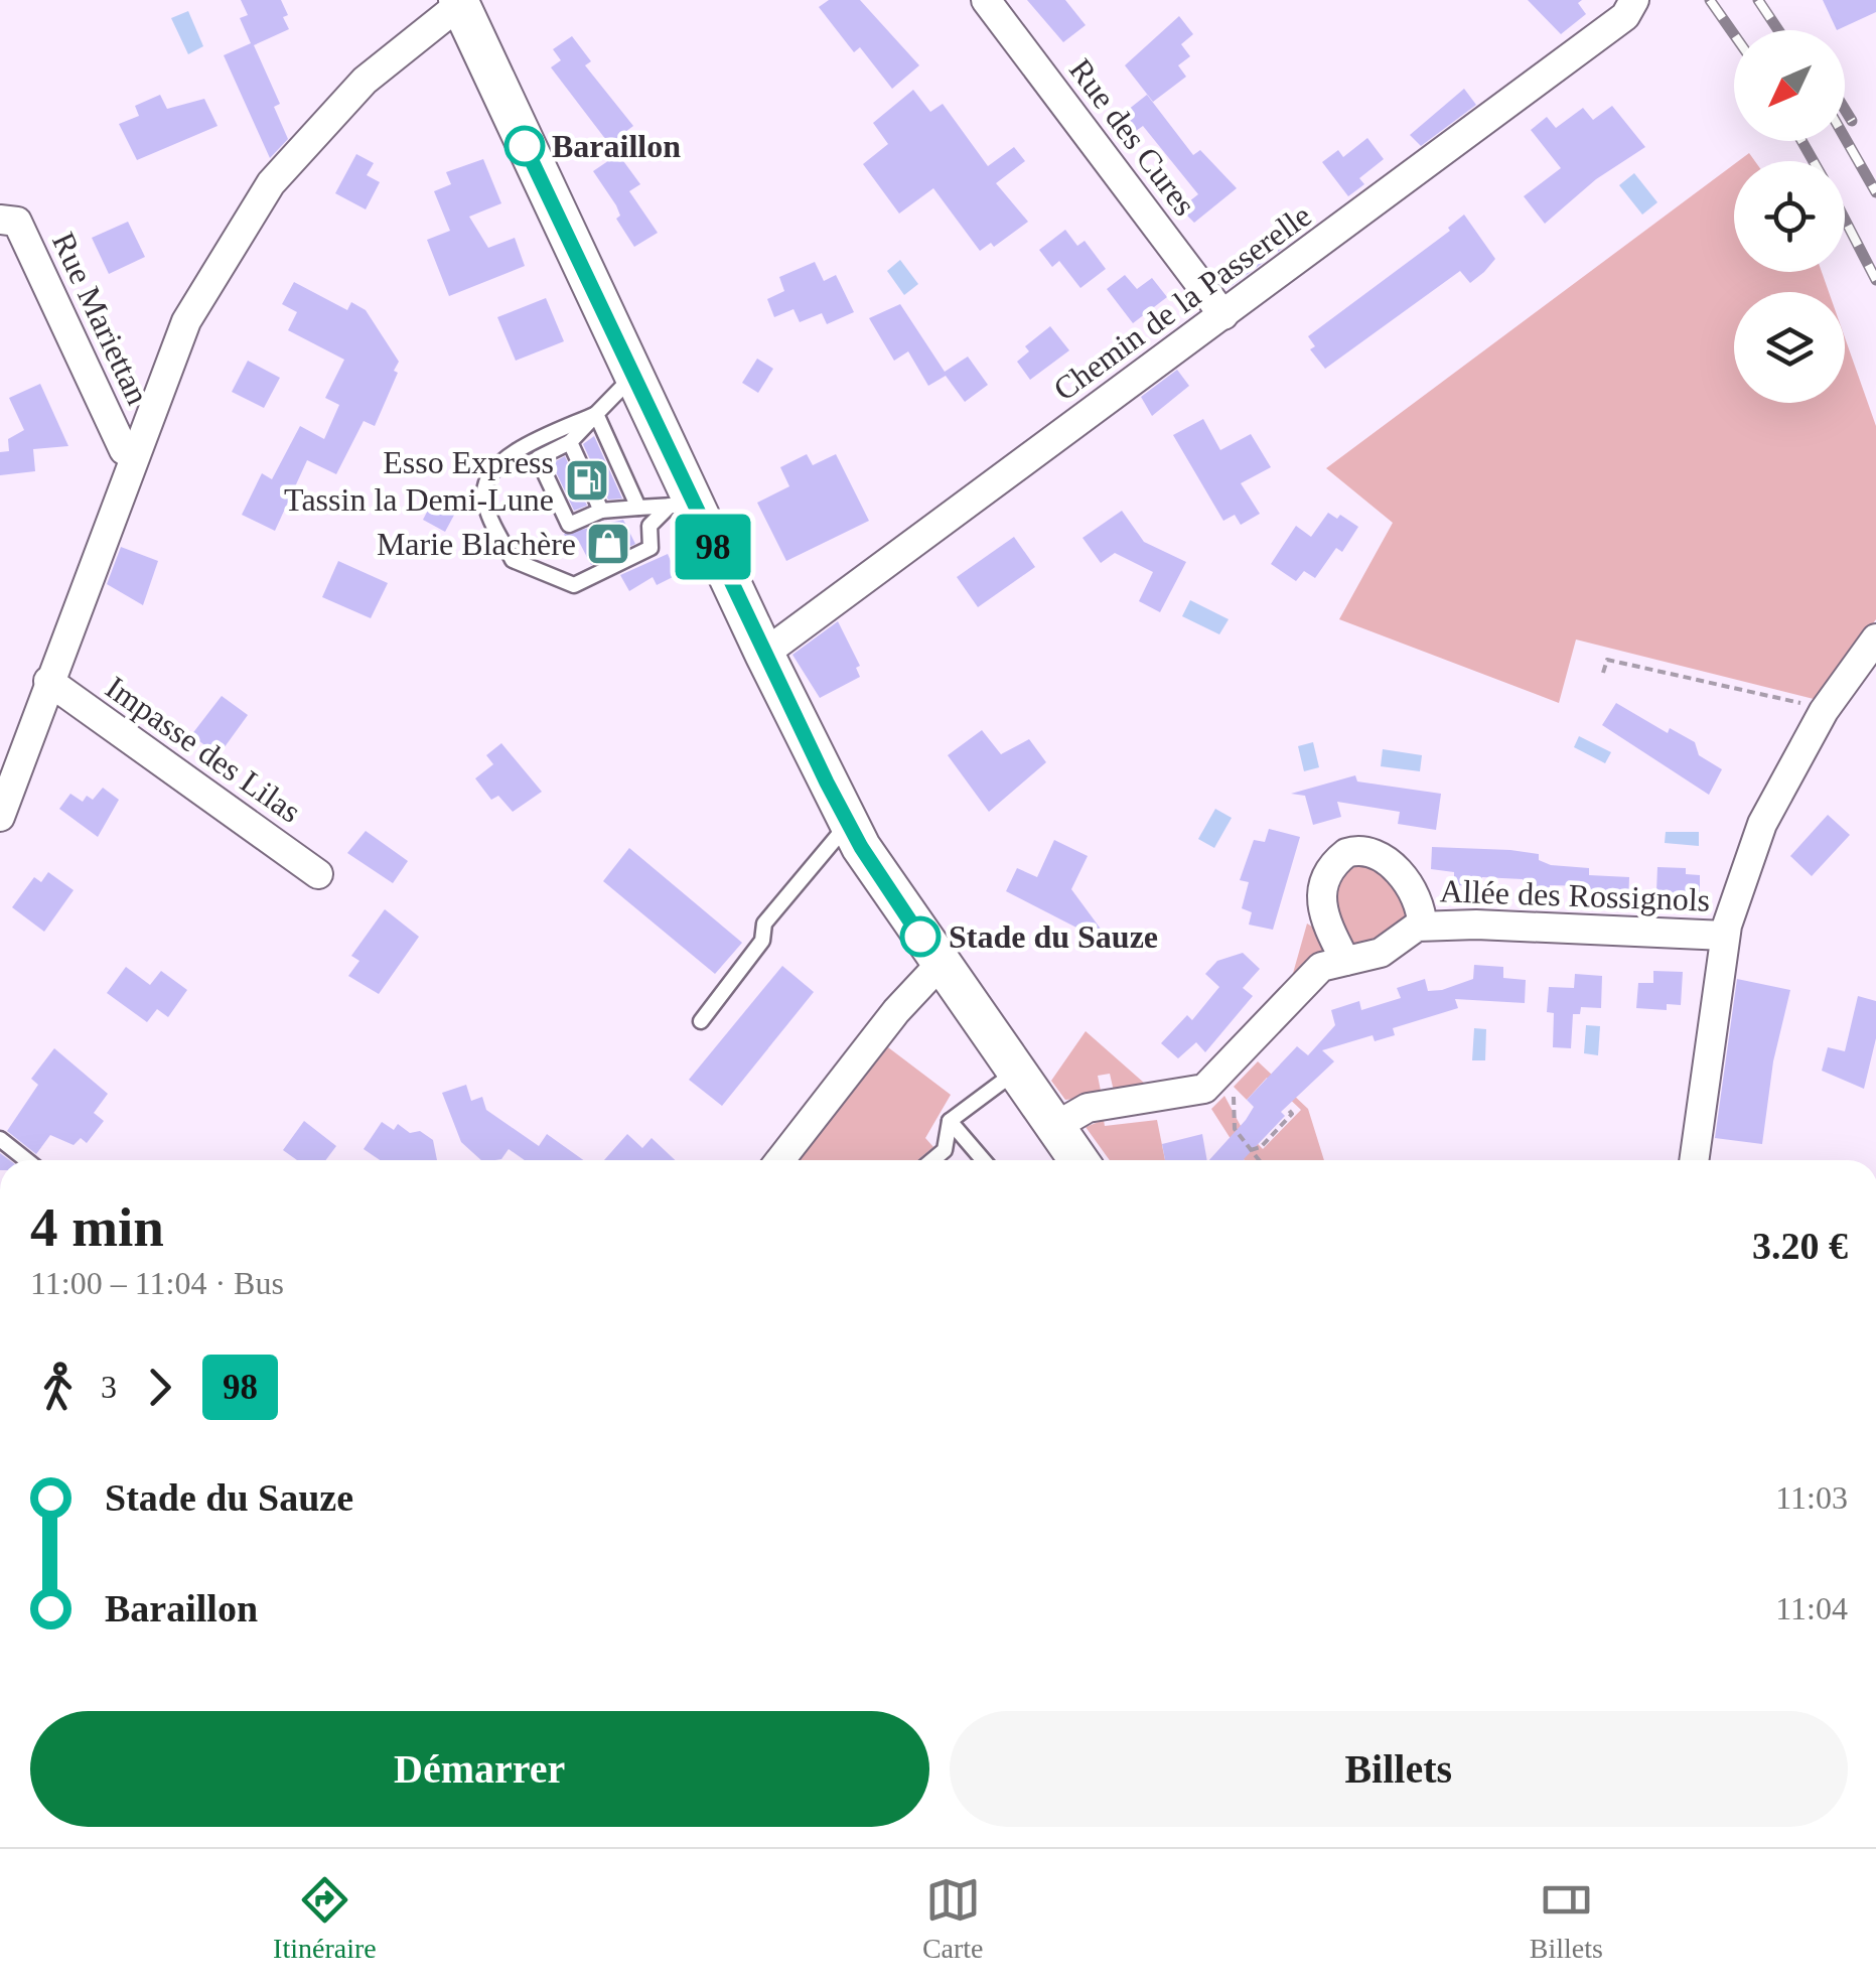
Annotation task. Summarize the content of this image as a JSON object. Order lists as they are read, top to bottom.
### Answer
{
  "streets": {
    "street": [
      "Rue des Cures",
      "Chemin de la Passerelle",
      "Rue Mariettan",
      "Impasse des Lilas",
      "Allée des Rossignols"
    ]
  },
  "crossings": [
    ["Rue des Cures", "Chemin de la Passerelle"]
  ],
  "places": {
    "other": ["Baraillon", "Stade du Sauze"],
    "fuel station": ["Esso Express Tassin la Demi-Lune"],
    "shop": ["Marie Blachère"]
  },
  "lines": ["bus line 98"],
  "north": "bottom left",
  "page": {
    "on_map": "98",
    "heading": ["4 min", "11:00 – 11:04 · Bus", "3.20 €"],
    "legs": ["3", "98"],
    "list": [
      {
        "name": "Stade du Sauze",
        "value": "11:03"
      },
      {
        "name": "Baraillon",
        "value": "11:04"
      }
    ],
    "buttons": ["Démarrer", "Billets"],
    "tabs": ["Itinéraire", "Carte", "Billets"]
  }
}
